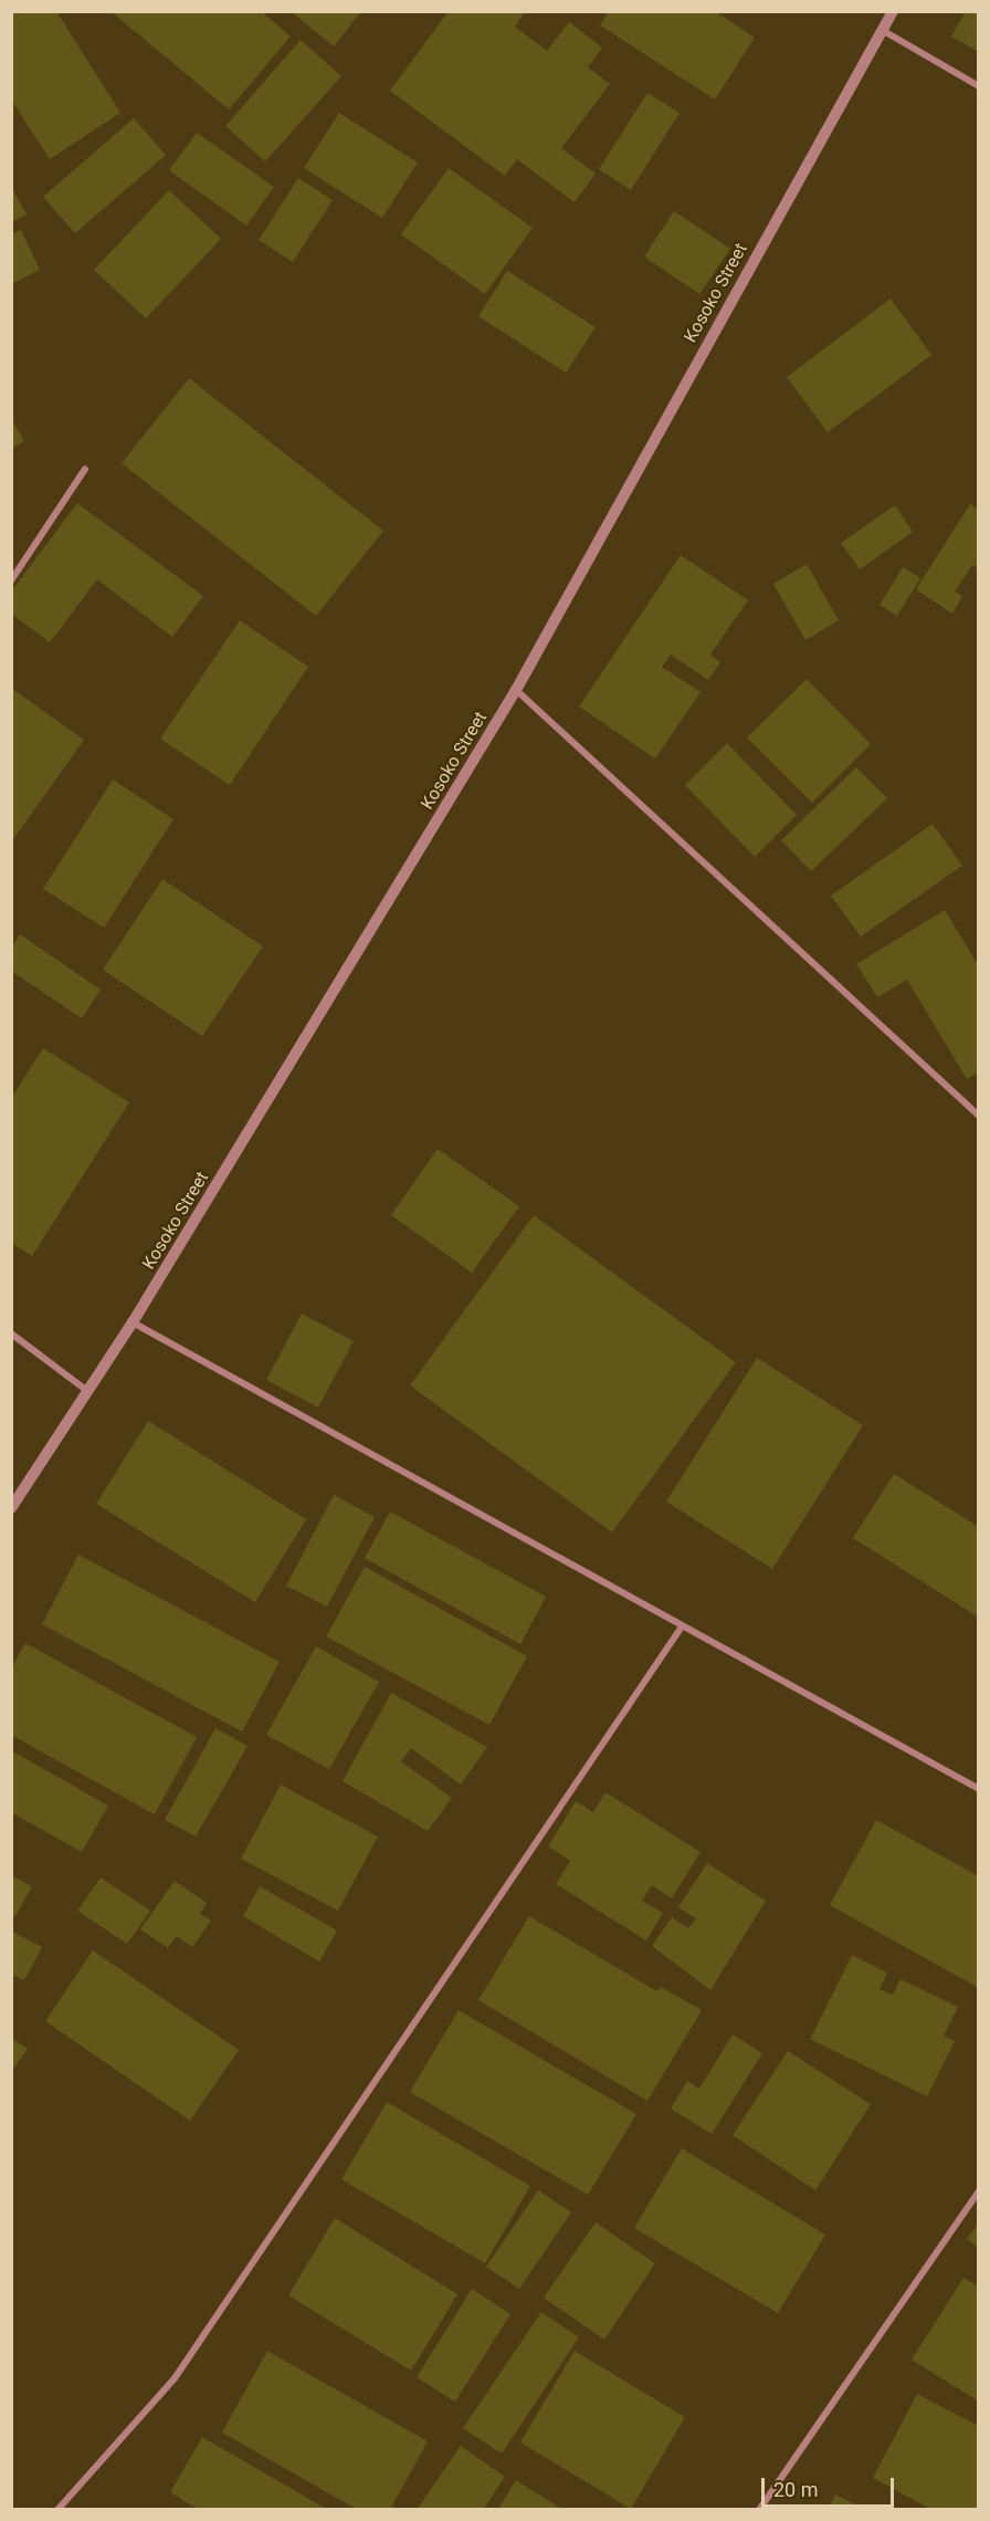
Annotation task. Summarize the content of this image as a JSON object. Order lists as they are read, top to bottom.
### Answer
{
  "streets": {
    "street": ["Kosoko Street"]
  },
  "scale_bar": "20 m"
}
